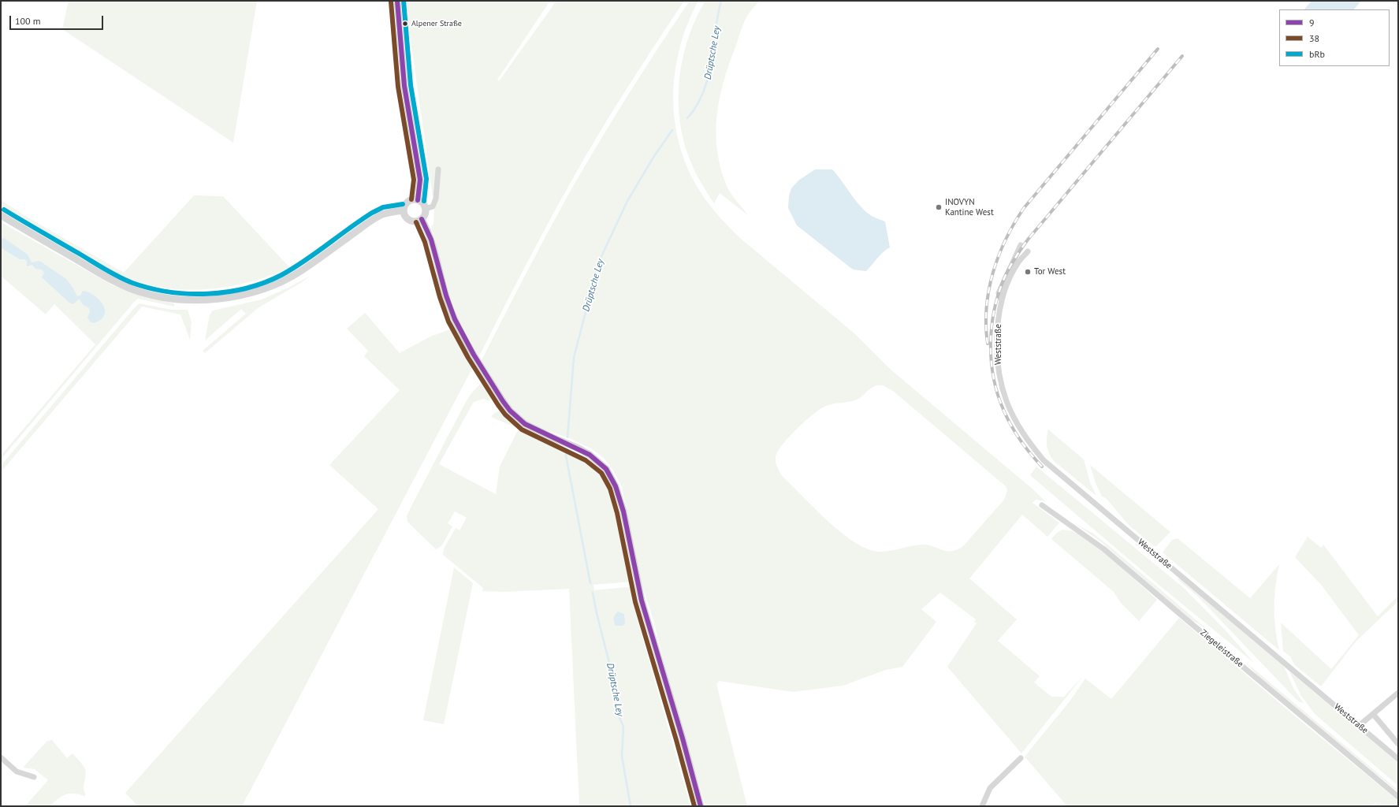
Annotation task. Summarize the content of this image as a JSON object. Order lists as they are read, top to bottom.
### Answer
{
  "streets": {
    "street": ["Weststraße", "Ziegeleistraße"]
  },
  "water": ["Drüptsche Ley"],
  "places": ["Alpener Straße", "INOVYN Kantine West", "Tor West"],
  "lines": ["transit line 9", "transit line bRb", "transit line 38"],
  "legend": ["9", "38", "bRb"],
  "scale_bar": "100 m"
}
